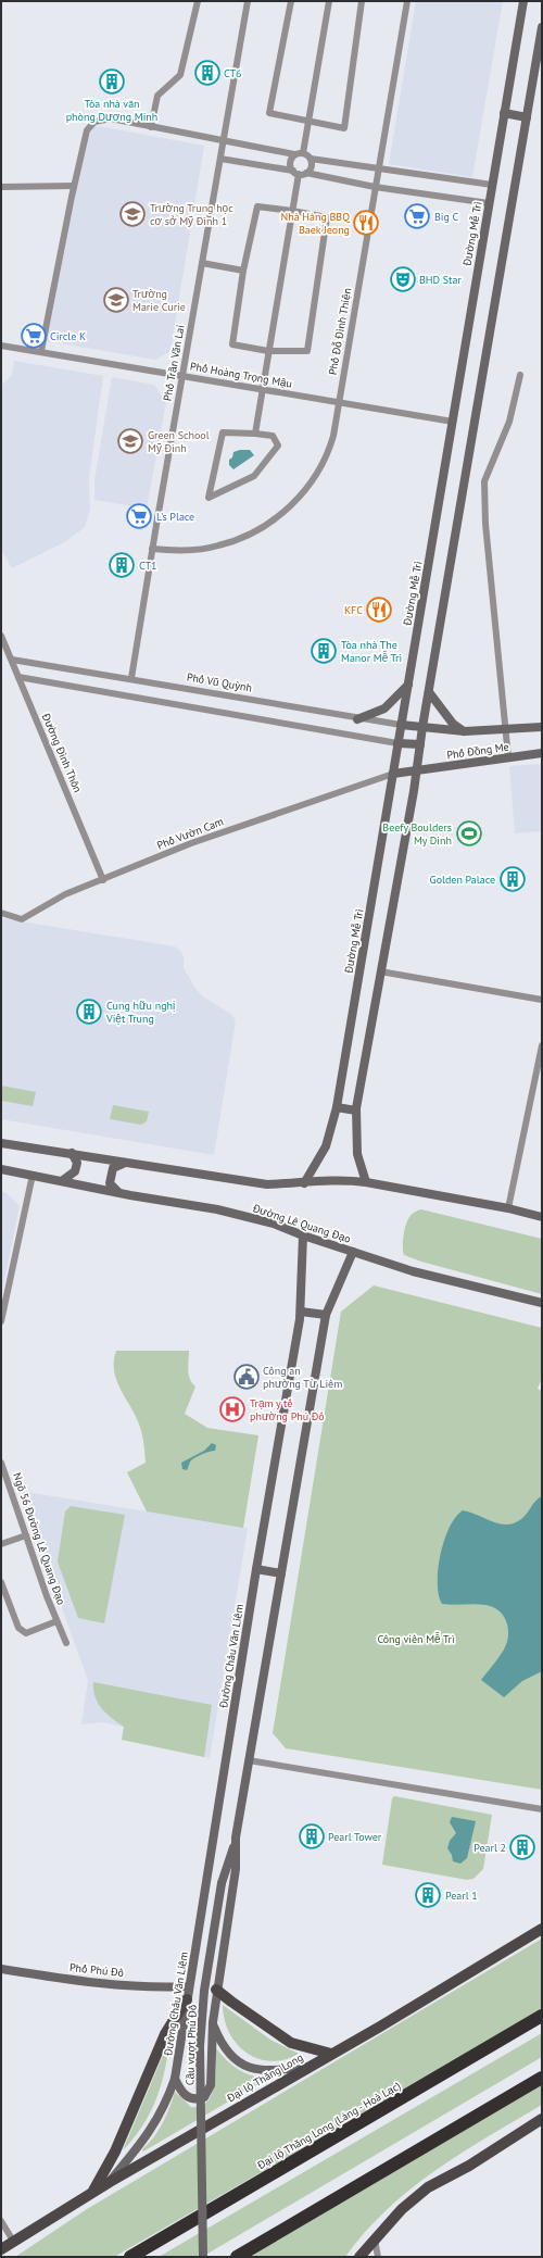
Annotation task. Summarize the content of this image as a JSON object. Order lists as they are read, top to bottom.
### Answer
{
  "streets": {
    "highway": ["Đại lộ Thăng Long (Láng - Hoà Lạc)"],
    "main road": [
      "Đường Mễ Trì",
      "Phố Vũ Quỳnh",
      "Phố Đồng Me",
      "Đường Lê Quang Đạo",
      "Đường Châu Văn Liêm",
      "Phố Phú Đô",
      "Cầu vượt Phú Đô",
      "Đại lộ Thăng Long"
    ],
    "street": [
      "Phố Đỗ Đình Thiện",
      "Phố Trần Văn Lai",
      "Phố Hoàng Trọng Mậu",
      "Đường Đình Thôn",
      "Phố Vườn Cam",
      "Ngõ 56 Đường Lê Quang Đạo"
    ]
  },
  "crossings": [
    ["Đường Mễ Trì", "Phố Hoàng Trọng Mậu"],
    ["Đường Mễ Trì", "Phố Vũ Quỳnh"],
    ["Đường Mễ Trì", "Phố Đồng Me"],
    ["Đường Mễ Trì", "Phố Vườn Cam"],
    ["Phố Đỗ Đình Thiện", "Phố Trần Văn Lai"],
    ["Phố Đỗ Đình Thiện", "Phố Hoàng Trọng Mậu"],
    ["Phố Trần Văn Lai", "Phố Hoàng Trọng Mậu"],
    ["Phố Trần Văn Lai", "Phố Vũ Quỳnh"],
    ["Phố Vũ Quỳnh", "Phố Đồng Me"],
    ["Phố Vũ Quỳnh", "Đường Đình Thôn"],
    ["Phố Đồng Me", "Phố Vườn Cam"],
    ["Đường Đình Thôn", "Phố Vườn Cam"],
    ["Đường Lê Quang Đạo", "Đường Châu Văn Liêm"],
    ["Đường Châu Văn Liêm", "Phố Phú Đô"],
    ["Đường Châu Văn Liêm", "Đại lộ Thăng Long"]
  ],
  "parks": ["Công viên Mễ Trì"],
  "places": {
    "building": [
      "CT6",
      "Tòa nhà văn phòng Dương Minh",
      "CT1",
      "Tòa nhà The Manor Mễ Trì",
      "Golden Palace",
      "Cung hữu nghị Việt Trung",
      "Pearl Tower",
      "Pearl 2",
      "Pearl 1"
    ],
    "school or university": ["Trường Trung học cơ sở Mỹ Đình 1", "Trường Marie Curie", "Green School Mỹ Đình"],
    "supermarket": ["Big C", "Circle K", "L's Place"],
    "restaurant": ["Nhà Hàng BBQ Baek Jeong", "KFC"],
    "theatre": ["BHD Star"],
    "sports": ["Beefy Boulders My Dinh"],
    "public building": ["Công an phường Từ Liêm"],
    "hospital": ["Trạm y tế phường Phú Đô"]
  }
}
